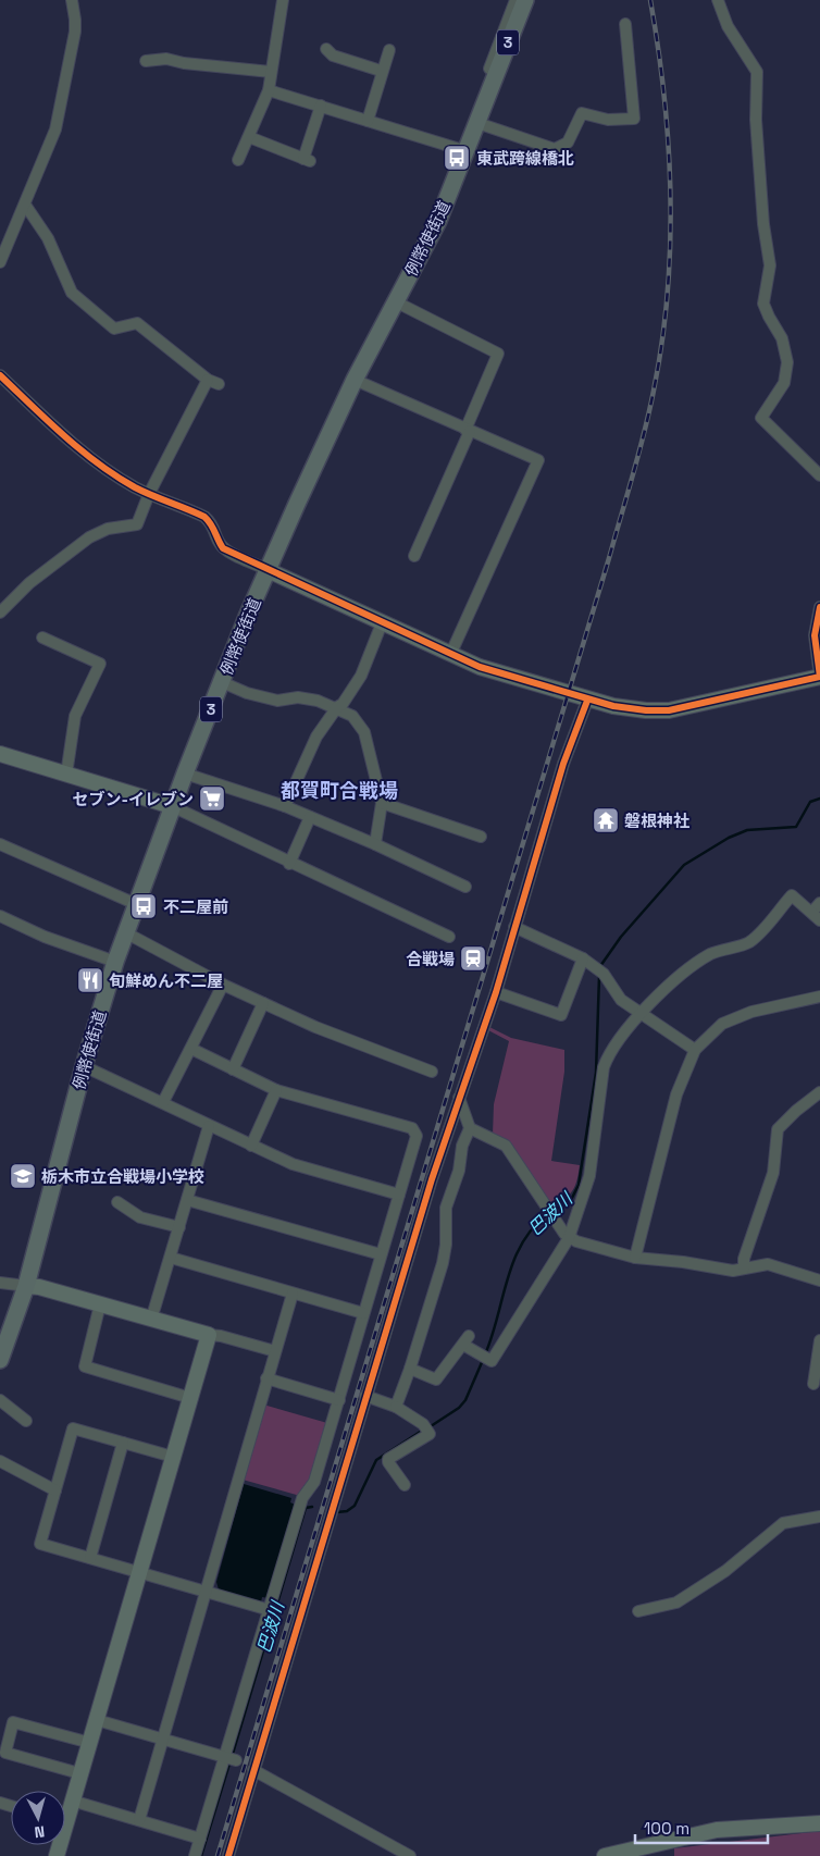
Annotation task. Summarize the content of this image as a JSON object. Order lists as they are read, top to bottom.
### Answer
{
  "streets": {
    "main road": ["3", "例幣使街道"]
  },
  "districts": ["都賀町合戦場"],
  "water": ["巴波川"],
  "places": {
    "bus stop": ["東武跨線橋北", "不二屋前"],
    "supermarket": ["セブン-イレブン"],
    "temple": ["磐根神社"],
    "station": ["合戦場"],
    "restaurant": ["旬鮮めん不二屋"],
    "school or university": ["栃木市立合戦場小学校"]
  },
  "scale_bar": "100 m",
  "north": "bottom"
}
